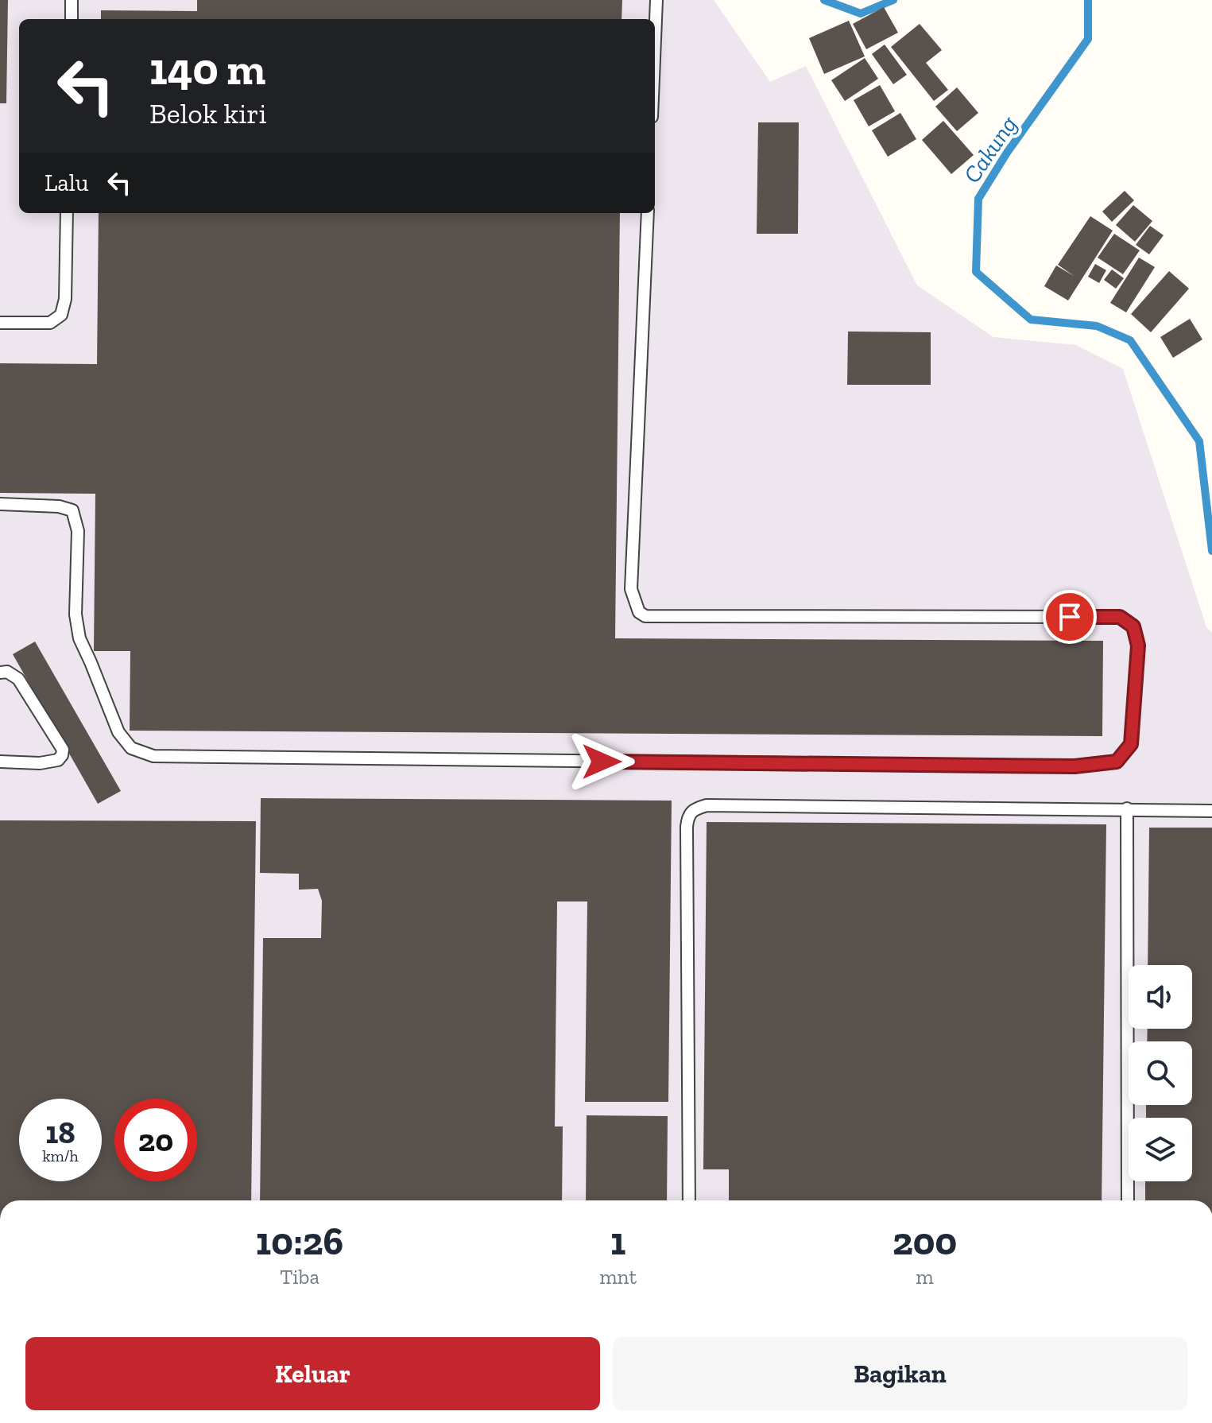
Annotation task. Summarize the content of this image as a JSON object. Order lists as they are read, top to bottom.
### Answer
{
  "water": ["Cakung"],
  "page": {
    "turn": ["140 m", "Belok kiri"],
    "then": "Lalu",
    "speed": "18 km/h",
    "limit": "20",
    "eta": [
      "10:26",
      "Tiba",
      "1",
      "mnt",
      "200",
      "m"
    ],
    "buttons": ["Keluar", "Bagikan"]
  }
}
